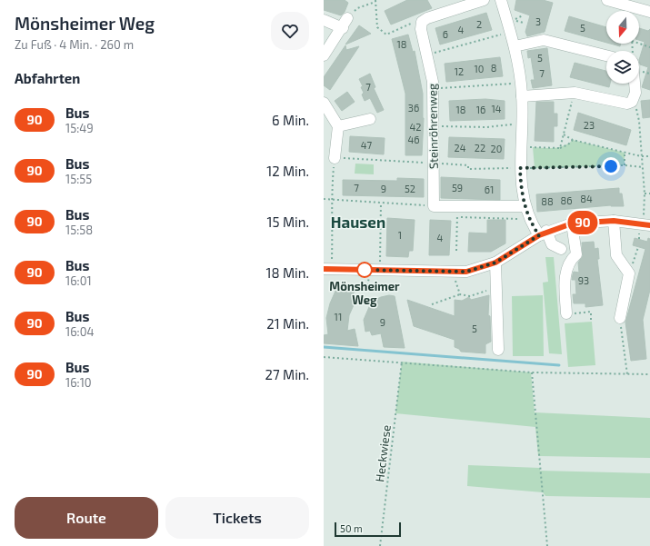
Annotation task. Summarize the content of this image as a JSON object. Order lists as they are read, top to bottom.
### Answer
{
  "streets": {
    "street": ["Steinröhrenweg"],
    "path": ["Heckwiese"]
  },
  "districts": ["Hausen"],
  "places": ["Mönsheimer Weg"],
  "lines": ["bus line 90"],
  "house_numbers": [
    "3",
    "2",
    "5",
    "4",
    "6",
    "18",
    "5",
    "8",
    "10",
    "12",
    "7",
    "7",
    "36",
    "14",
    "18",
    "16",
    "23",
    "42",
    "46",
    "47",
    "24",
    "22",
    "20",
    "7",
    "59",
    "9",
    "52",
    "61",
    "84",
    "86",
    "88",
    "1",
    "4",
    "93",
    "11",
    "9",
    "5"
  ],
  "scale_bar": "50 m",
  "north": "bottom",
  "page": {
    "heading": [
      ["Mönsheimer Weg", "Zu Fuß · 4 Min. · 260 m"],
      "Abfahrten"
    ],
    "on_map": "90",
    "list": [
      {
        "mark": "90",
        "name": "Bus",
        "note": "15:49",
        "value": "6 Min."
      },
      {
        "mark": "90",
        "name": "Bus",
        "note": "15:55",
        "value": "12 Min."
      },
      {
        "mark": "90",
        "name": "Bus",
        "note": "15:58",
        "value": "15 Min."
      },
      {
        "mark": "90",
        "name": "Bus",
        "note": "16:01",
        "value": "18 Min."
      },
      {
        "mark": "90",
        "name": "Bus",
        "note": "16:04",
        "value": "21 Min."
      },
      {
        "mark": "90",
        "name": "Bus",
        "note": "16:10",
        "value": "27 Min."
      }
    ],
    "buttons": ["Route", "Tickets"],
    "scale": "50 m"
  }
}
